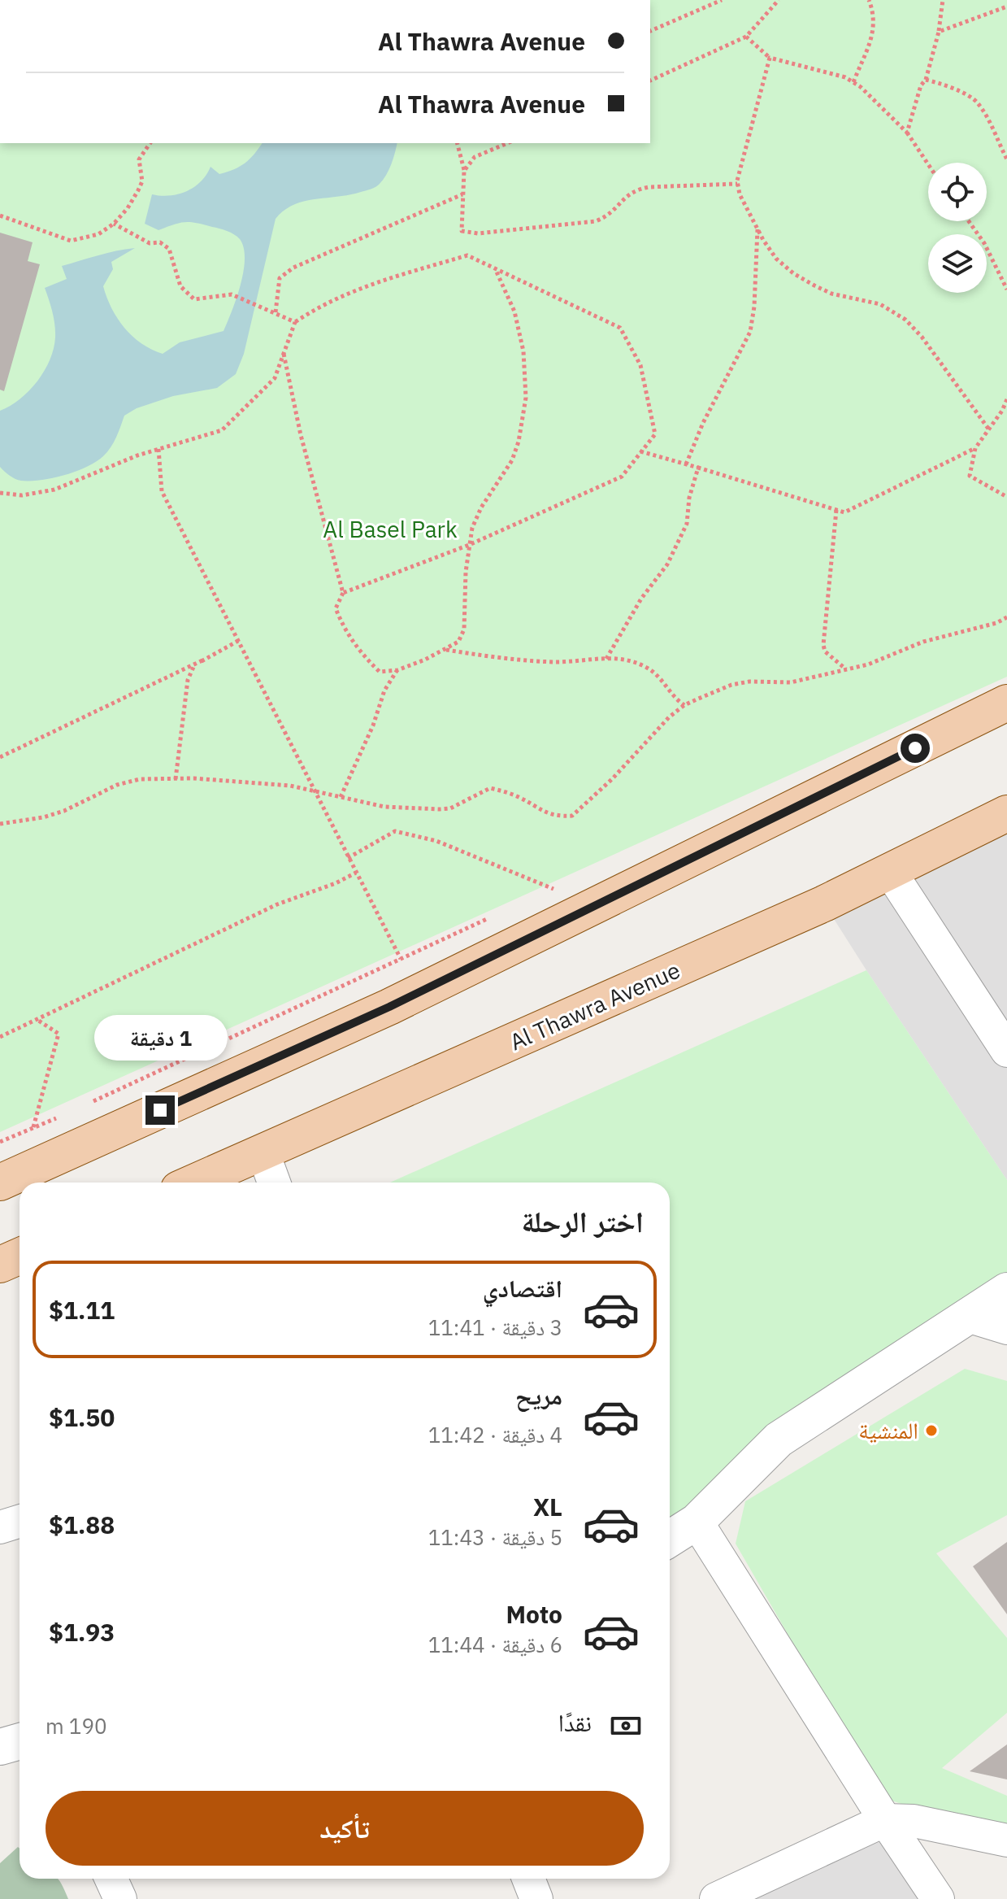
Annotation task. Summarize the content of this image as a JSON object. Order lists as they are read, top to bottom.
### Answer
{
  "streets": {
    "main road": ["Al Thawra Avenue"]
  },
  "parks": ["Al Basel Park"],
  "places": ["المنشية"],
  "page": {
    "banner": ["Al Thawra Avenue", "Al Thawra Avenue"],
    "bubble": "1 دقيقة",
    "heading": "اختر الرحلة",
    "list": [
      {
        "name": "اقتصادي",
        "note": "3 دقيقة · 11:41",
        "value": "$1.11"
      },
      {
        "name": "مريح",
        "note": "4 دقيقة · 11:42",
        "value": "$1.50"
      },
      {
        "name": "XL",
        "note": "5 دقيقة · 11:43",
        "value": "$1.88"
      },
      {
        "name": "Moto",
        "note": "6 دقيقة · 11:44",
        "value": "$1.93"
      }
    ],
    "pay": ["نقدًا", "190 m"],
    "buttons": "تأكيد"
  }
}
